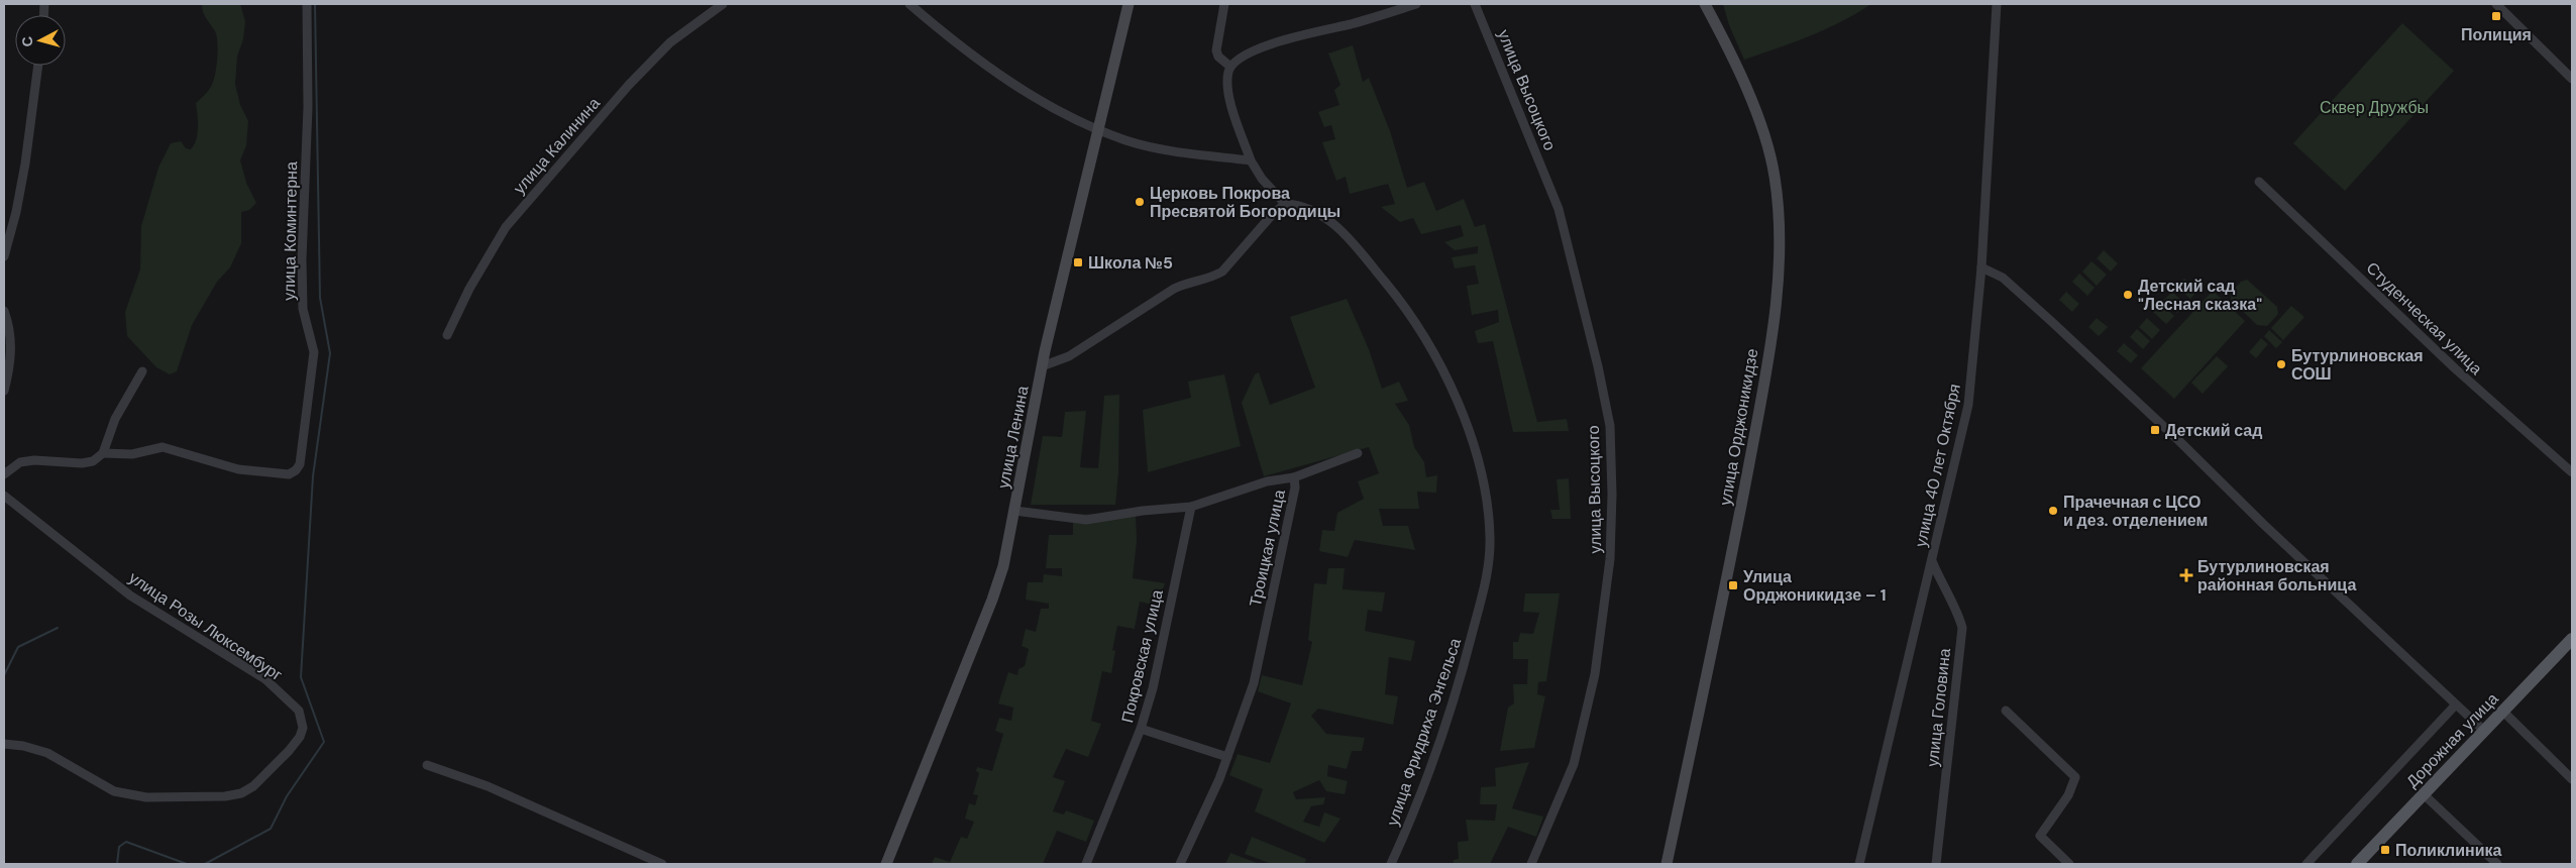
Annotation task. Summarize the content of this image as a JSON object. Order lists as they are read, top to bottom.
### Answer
{
  "streets": {
    "main road": ["Дорожная улица"],
    "street": [
      "улица Высоцкого",
      "улица Калинина",
      "улица Коминтерна",
      "Студенческая улица",
      "улица Орджоникидзе",
      "улица Ленина",
      "улица 40 лет Октября",
      "Троицкая улица",
      "улица Розы Люксембург",
      "Покровская улица",
      "улица Головина",
      "улица Фридриха Энгельса"
    ]
  },
  "crossings": [
    ["улица Ленина", "Троицкая улица"],
    ["улица 40 лет Октября", "улица Головина"],
    ["Троицкая улица", "Покровская улица"]
  ],
  "parks": ["Сквер Дружбы"],
  "places": {
    "transit": [
      "Полиция",
      "Школа №5",
      "Детский сад",
      "Улица Орджоникидзе – 1",
      "Поликлиника"
    ],
    "other": [
      "Церковь Покрова Пресвятой Богородицы",
      "Детский сад \"Лесная сказка\"",
      "Бутурлиновская СОШ",
      "Прачечная с ЦСО и дез. отделением"
    ],
    "health": ["Бутурлиновская районная больница"]
  },
  "north": "left"
}
